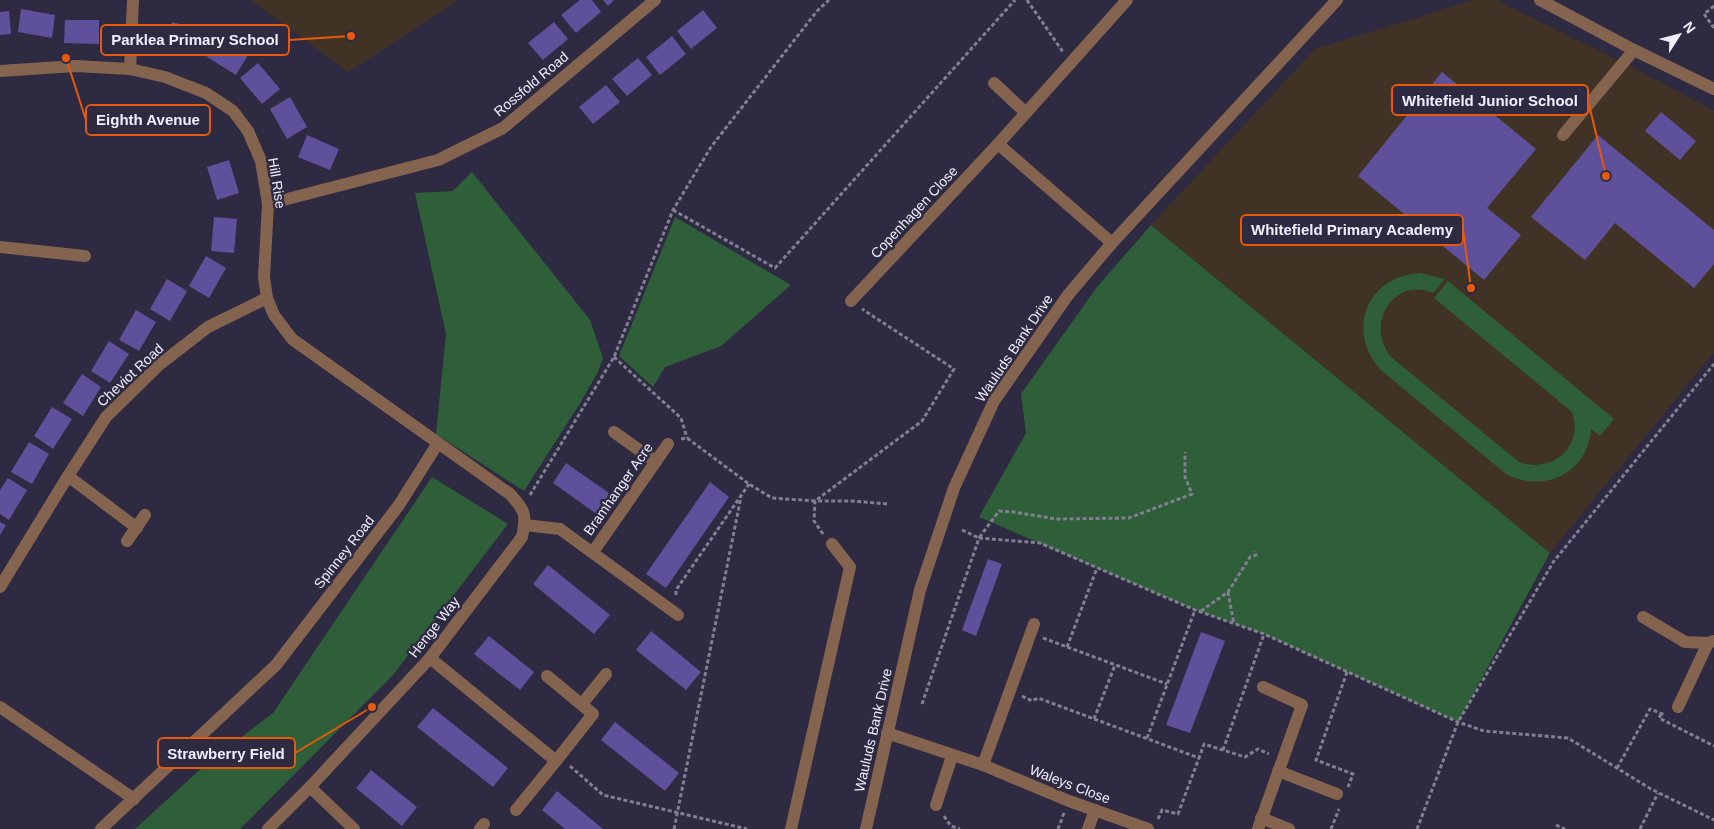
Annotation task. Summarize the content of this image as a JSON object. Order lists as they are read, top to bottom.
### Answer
{
  "streets": {
    "street": [
      "Rossfold Road",
      "Hill Rise",
      "Copenhagen Close",
      "Wauluds Bank Drive",
      "Cheviot Road",
      "Bramhanger Acre",
      "Spinney Road",
      "Henge Way",
      "Waleys Close"
    ]
  },
  "crossings": [
    ["Rossfold Road", "Hill Rise"],
    ["Hill Rise", "Cheviot Road"],
    ["Wauluds Bank Drive", "Waleys Close"],
    ["Bramhanger Acre", "Henge Way"]
  ],
  "places": [
    "Parklea Primary School",
    "Eighth Avenue",
    "Whitefield Junior School",
    "Whitefield Primary Academy",
    "Strawberry Field"
  ],
  "north": "top right"
}
